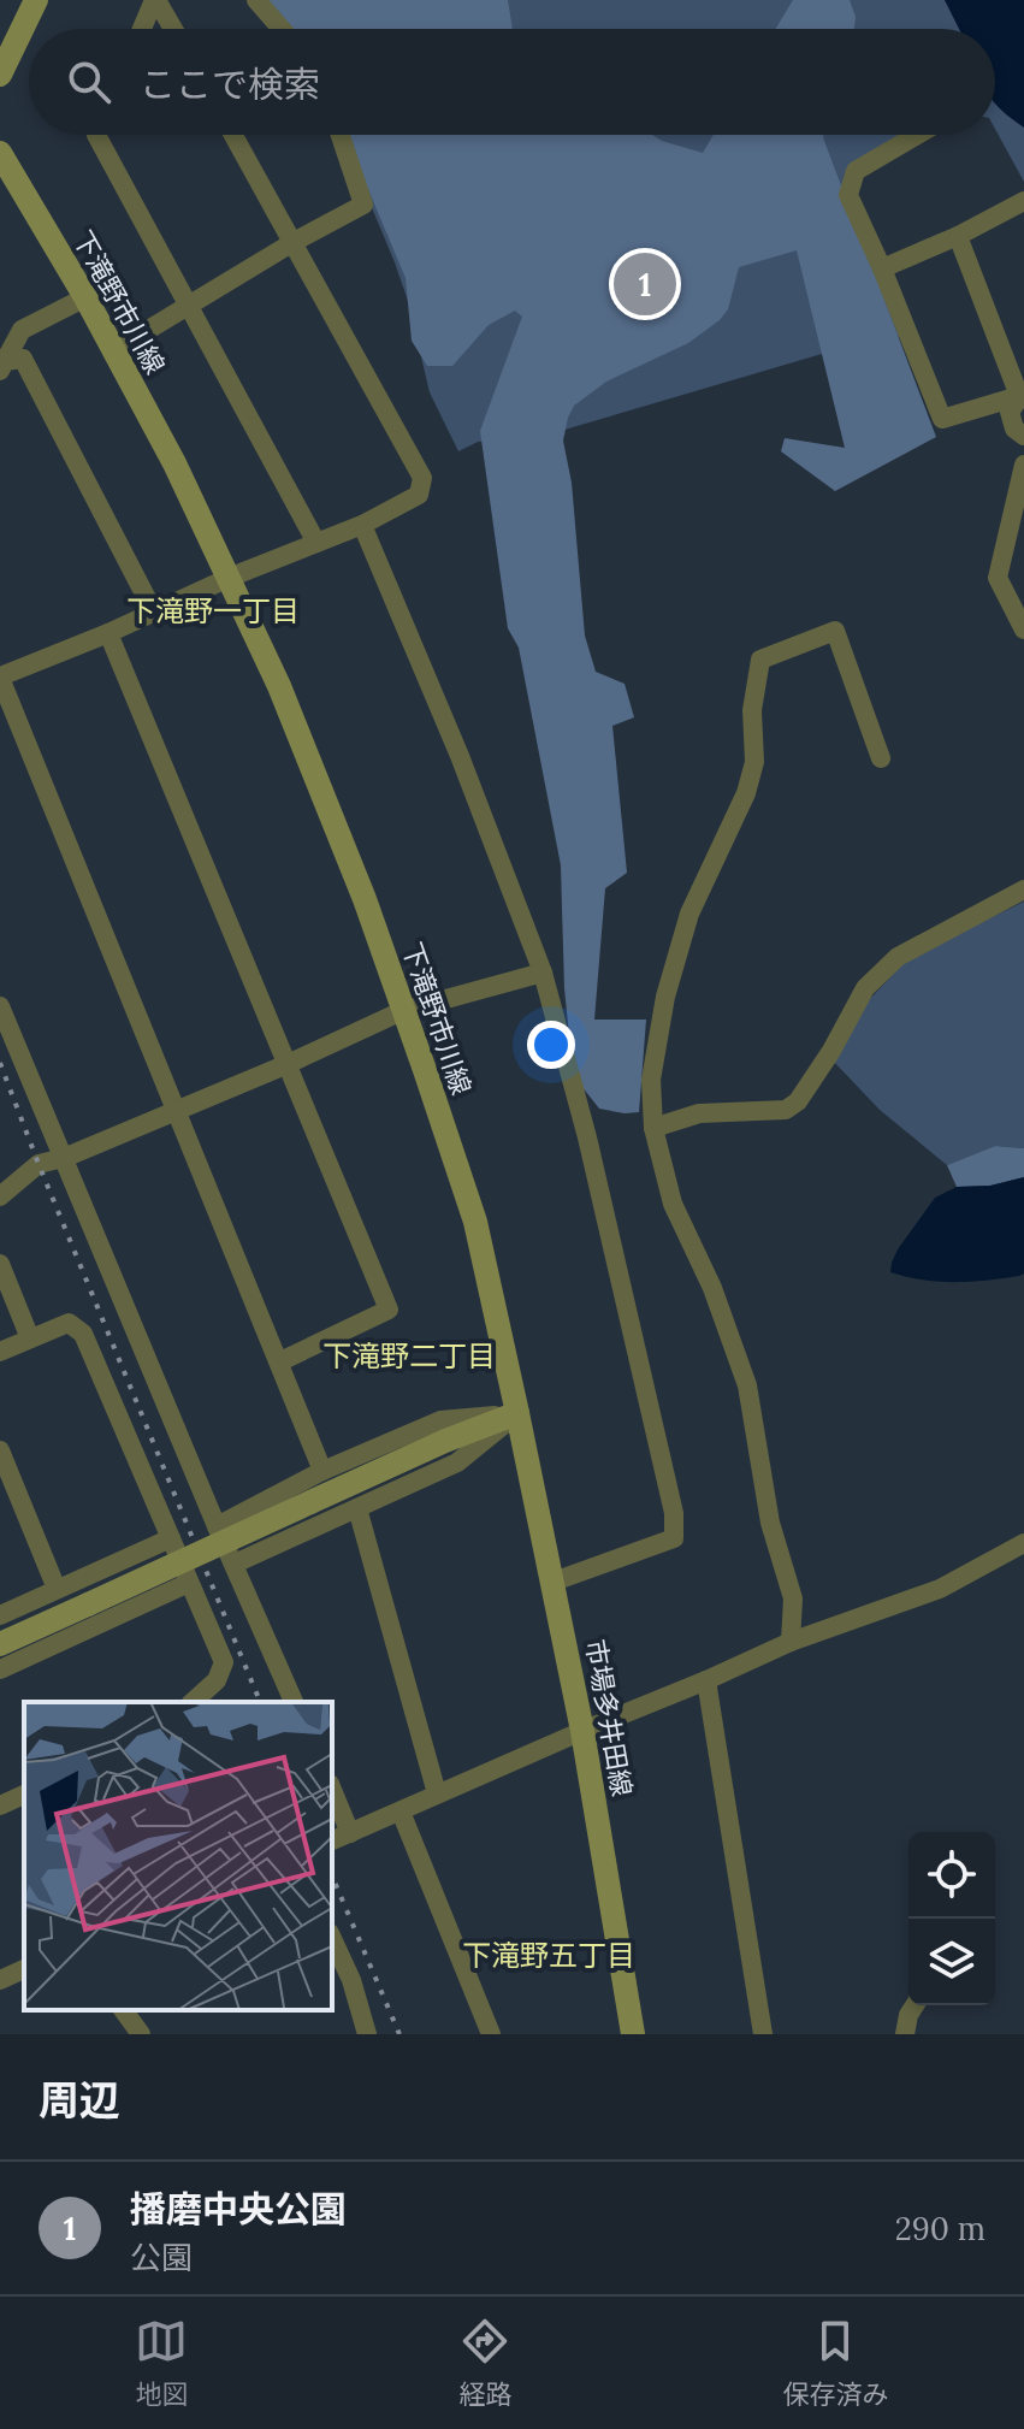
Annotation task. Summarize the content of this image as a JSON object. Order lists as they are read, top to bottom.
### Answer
{
  "streets": {
    "main road": ["下滝野市川線", "市場多井田線"]
  },
  "crossings": [
    ["下滝野市川線", "市場多井田線"]
  ],
  "districts": ["下滝野一丁目", "下滝野二丁目", "下滝野五丁目"],
  "page": {
    "search": "ここで検索",
    "pins": "1",
    "heading": "周辺",
    "list": [
      {
        "mark": "1",
        "name": "播磨中央公園",
        "note": "公園",
        "value": "290 m"
      }
    ],
    "nav": ["地図", "経路", "保存済み"]
  }
}
